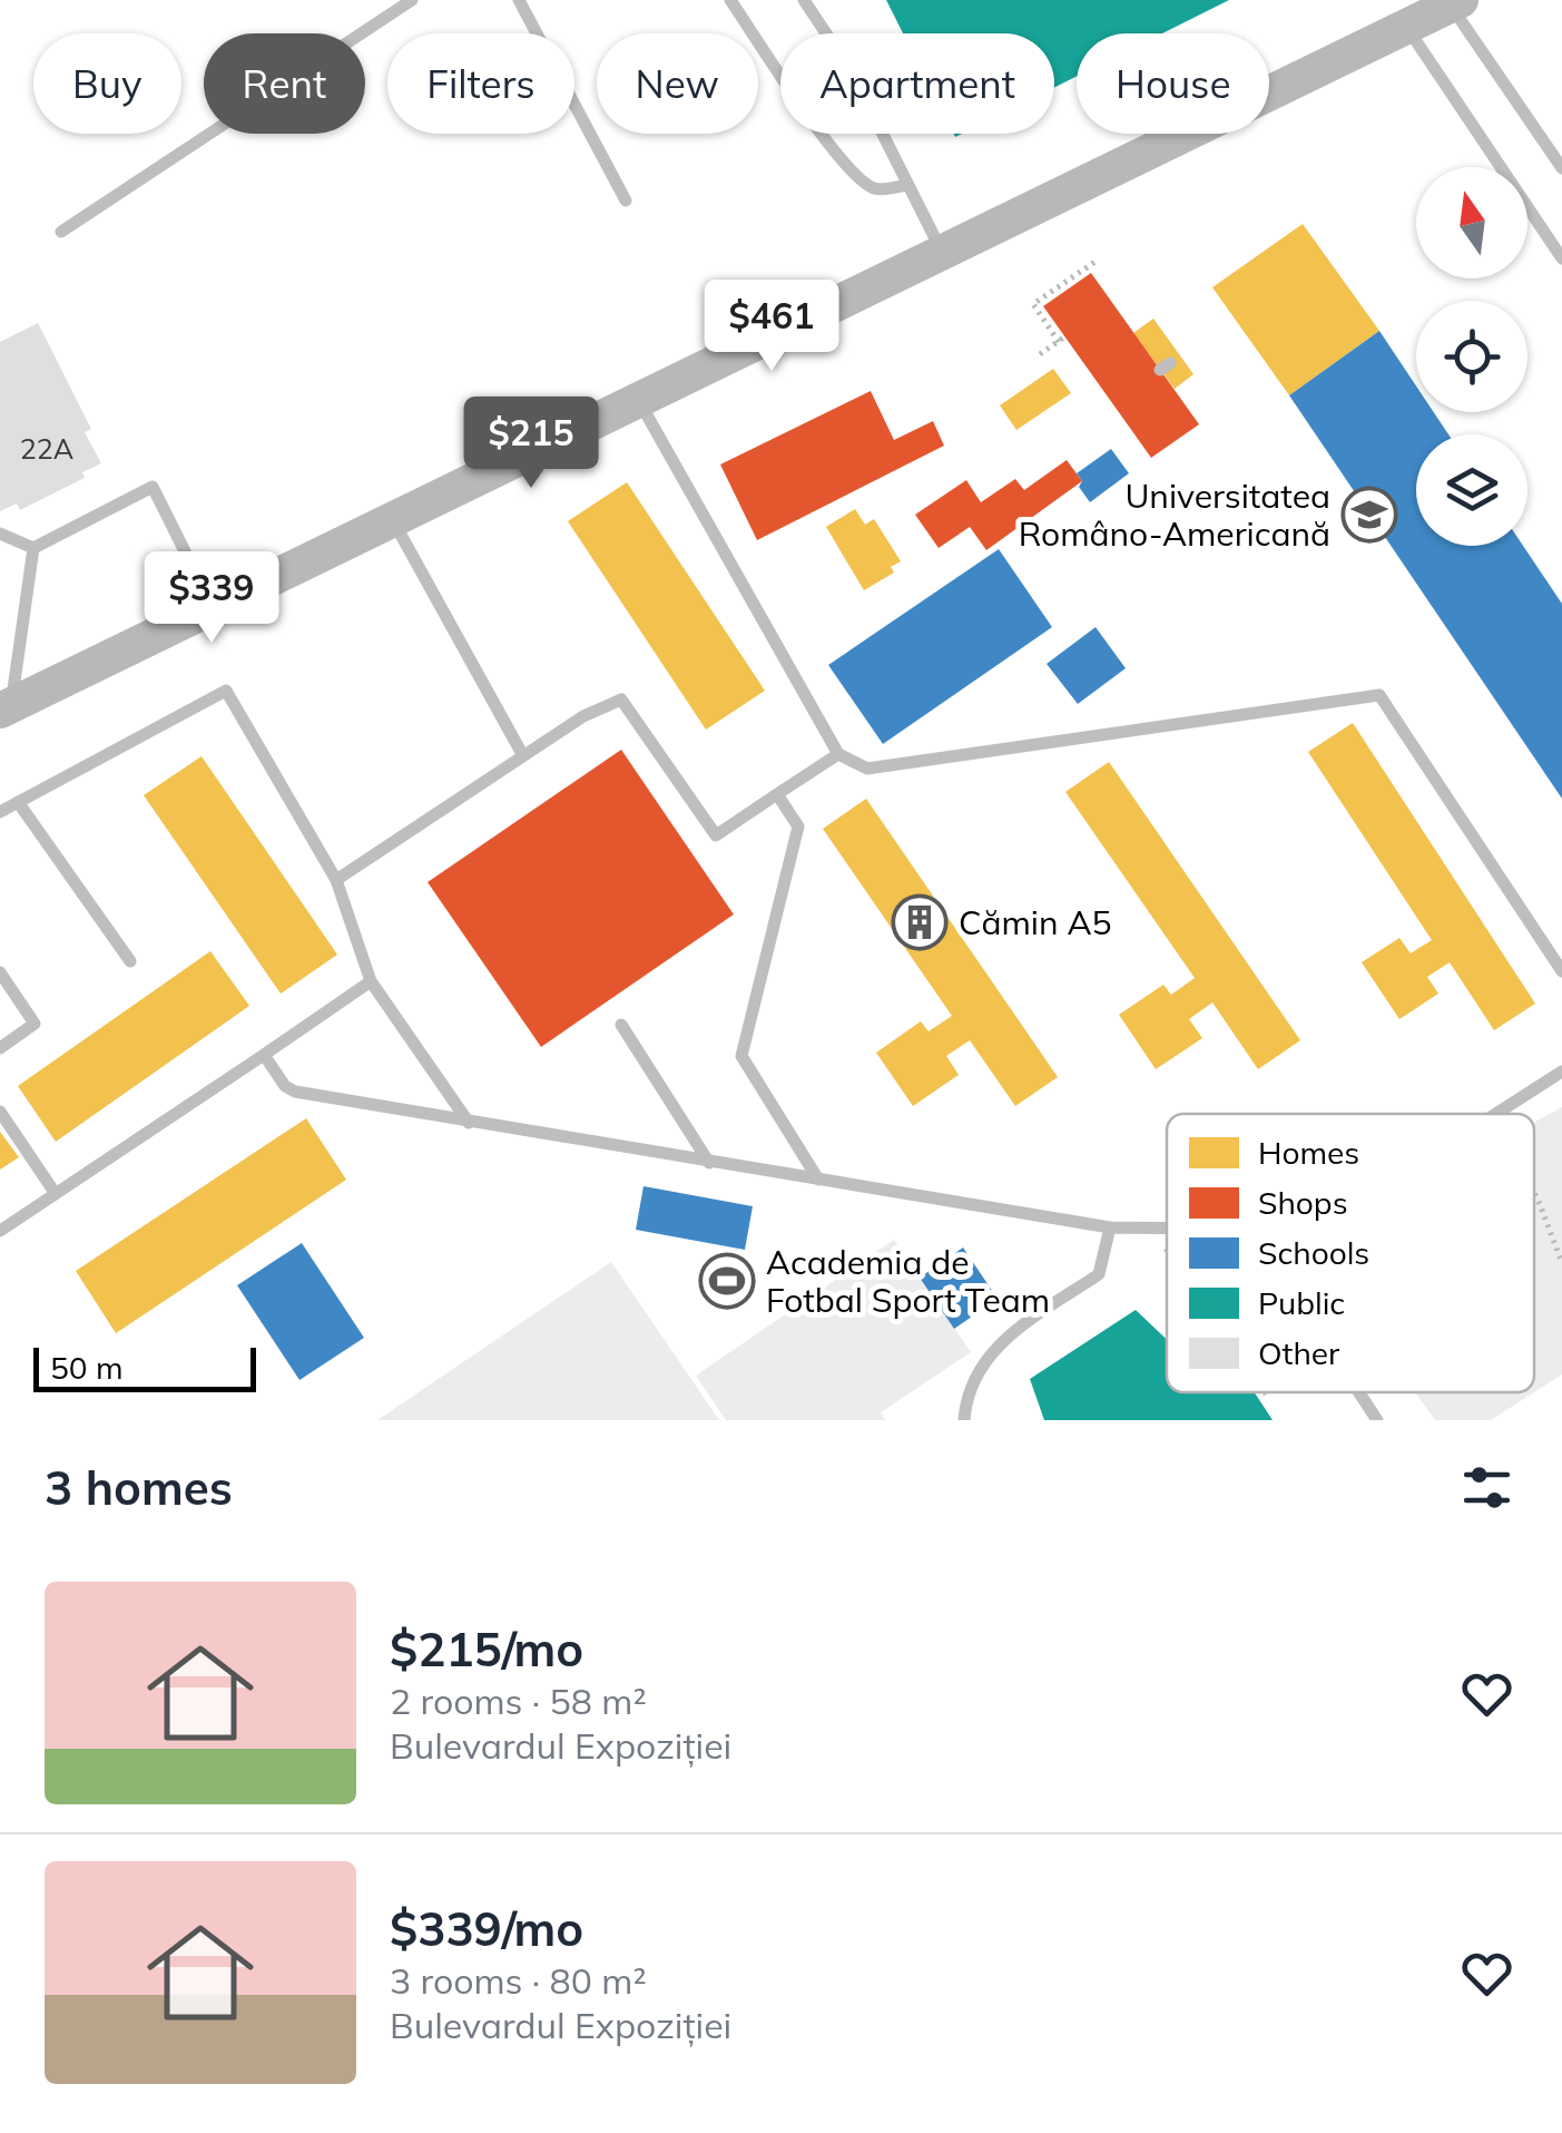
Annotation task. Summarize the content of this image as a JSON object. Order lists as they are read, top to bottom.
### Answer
{
  "places": {
    "school or university": ["Universitatea Româno-Americană"],
    "building": ["Cămin A5"],
    "sports": ["Academia de Fotbal Sport Team"]
  },
  "house_numbers": ["22A"],
  "legend": [
    "Homes",
    "Shops",
    "Schools",
    "Public",
    "Other"
  ],
  "scale_bar": "50 m",
  "north": "top",
  "page": {
    "chip": [
      "Buy",
      "Rent",
      "Filters",
      "New",
      "Apartment",
      "House"
    ],
    "price": ["$461", "$215", "$339"],
    "scale": "50 m",
    "heading": "3 homes",
    "list": [
      {
        "name": "$215/mo",
        "note": "2 rooms · 58 m² · Bulevardul Expoziției"
      },
      {
        "name": "$339/mo",
        "note": "3 rooms · 80 m² · Bulevardul Expoziției"
      }
    ]
  }
}
